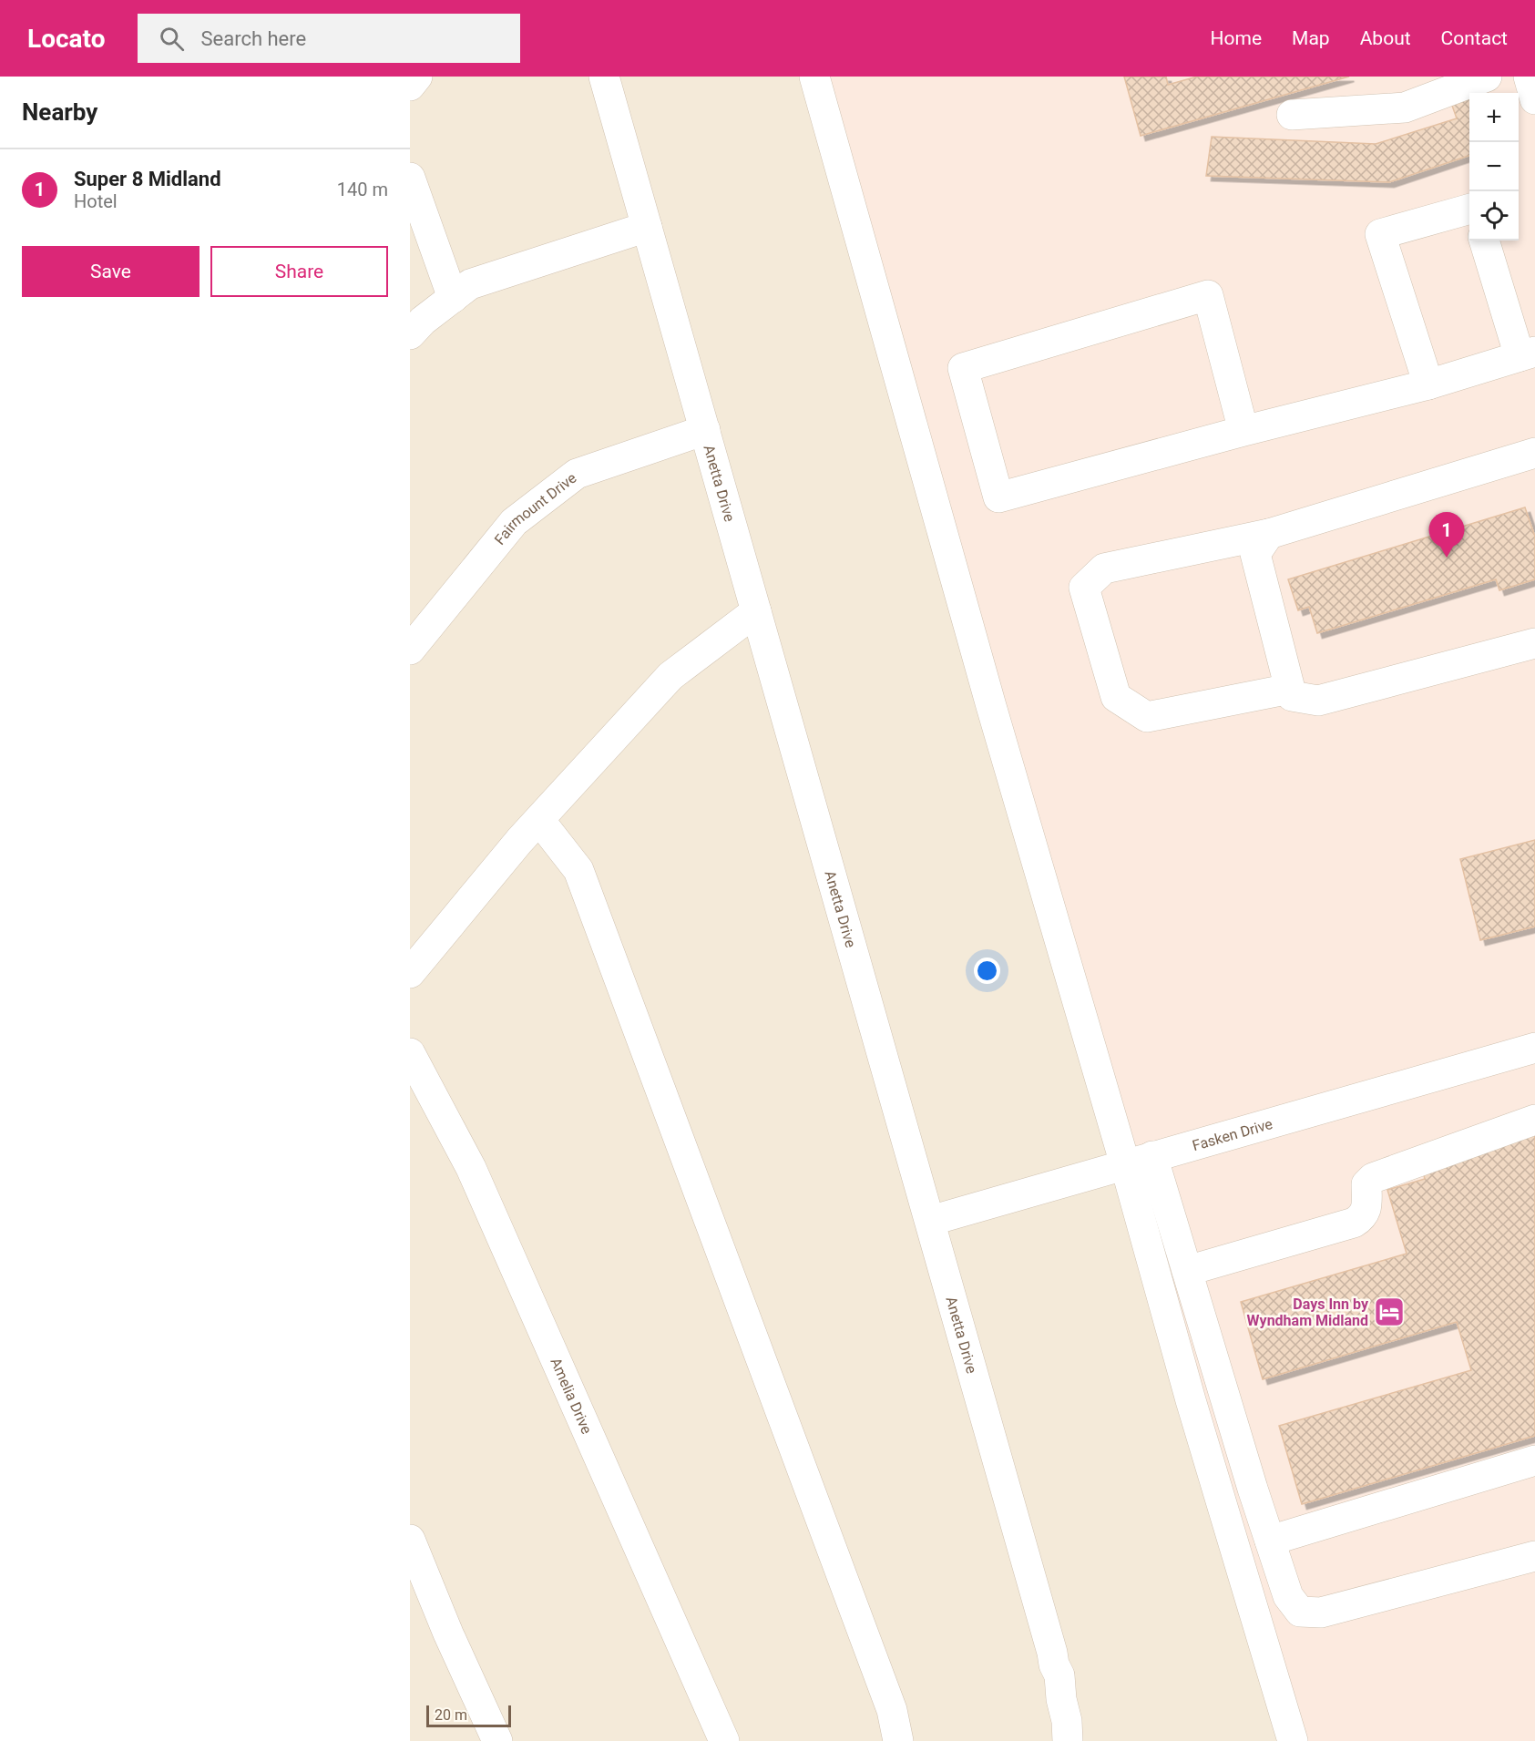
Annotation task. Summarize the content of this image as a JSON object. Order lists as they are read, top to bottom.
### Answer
{
  "streets": {
    "street": [
      "Anetta Drive",
      "Fairmount Drive",
      "Fasken Drive",
      "Amelia Drive"
    ]
  },
  "crossings": [
    ["Anetta Drive", "Fairmount Drive"],
    ["Anetta Drive", "Fasken Drive"]
  ],
  "places": {
    "hotel": ["Days Inn by Wyndham Midland"]
  },
  "scale_bar": "20 m",
  "page": {
    "header": "Locato",
    "search": "Search here",
    "nav": [
      "Home",
      "Map",
      "About",
      "Contact"
    ],
    "heading": "Nearby",
    "map_buttons": ["+", "−"],
    "list": [
      {
        "mark": "1",
        "name": "Super 8 Midland",
        "note": "Hotel",
        "value": "140 m"
      }
    ],
    "buttons": ["Save", "Share"],
    "pins": "1",
    "scale": "20 m"
  }
}
